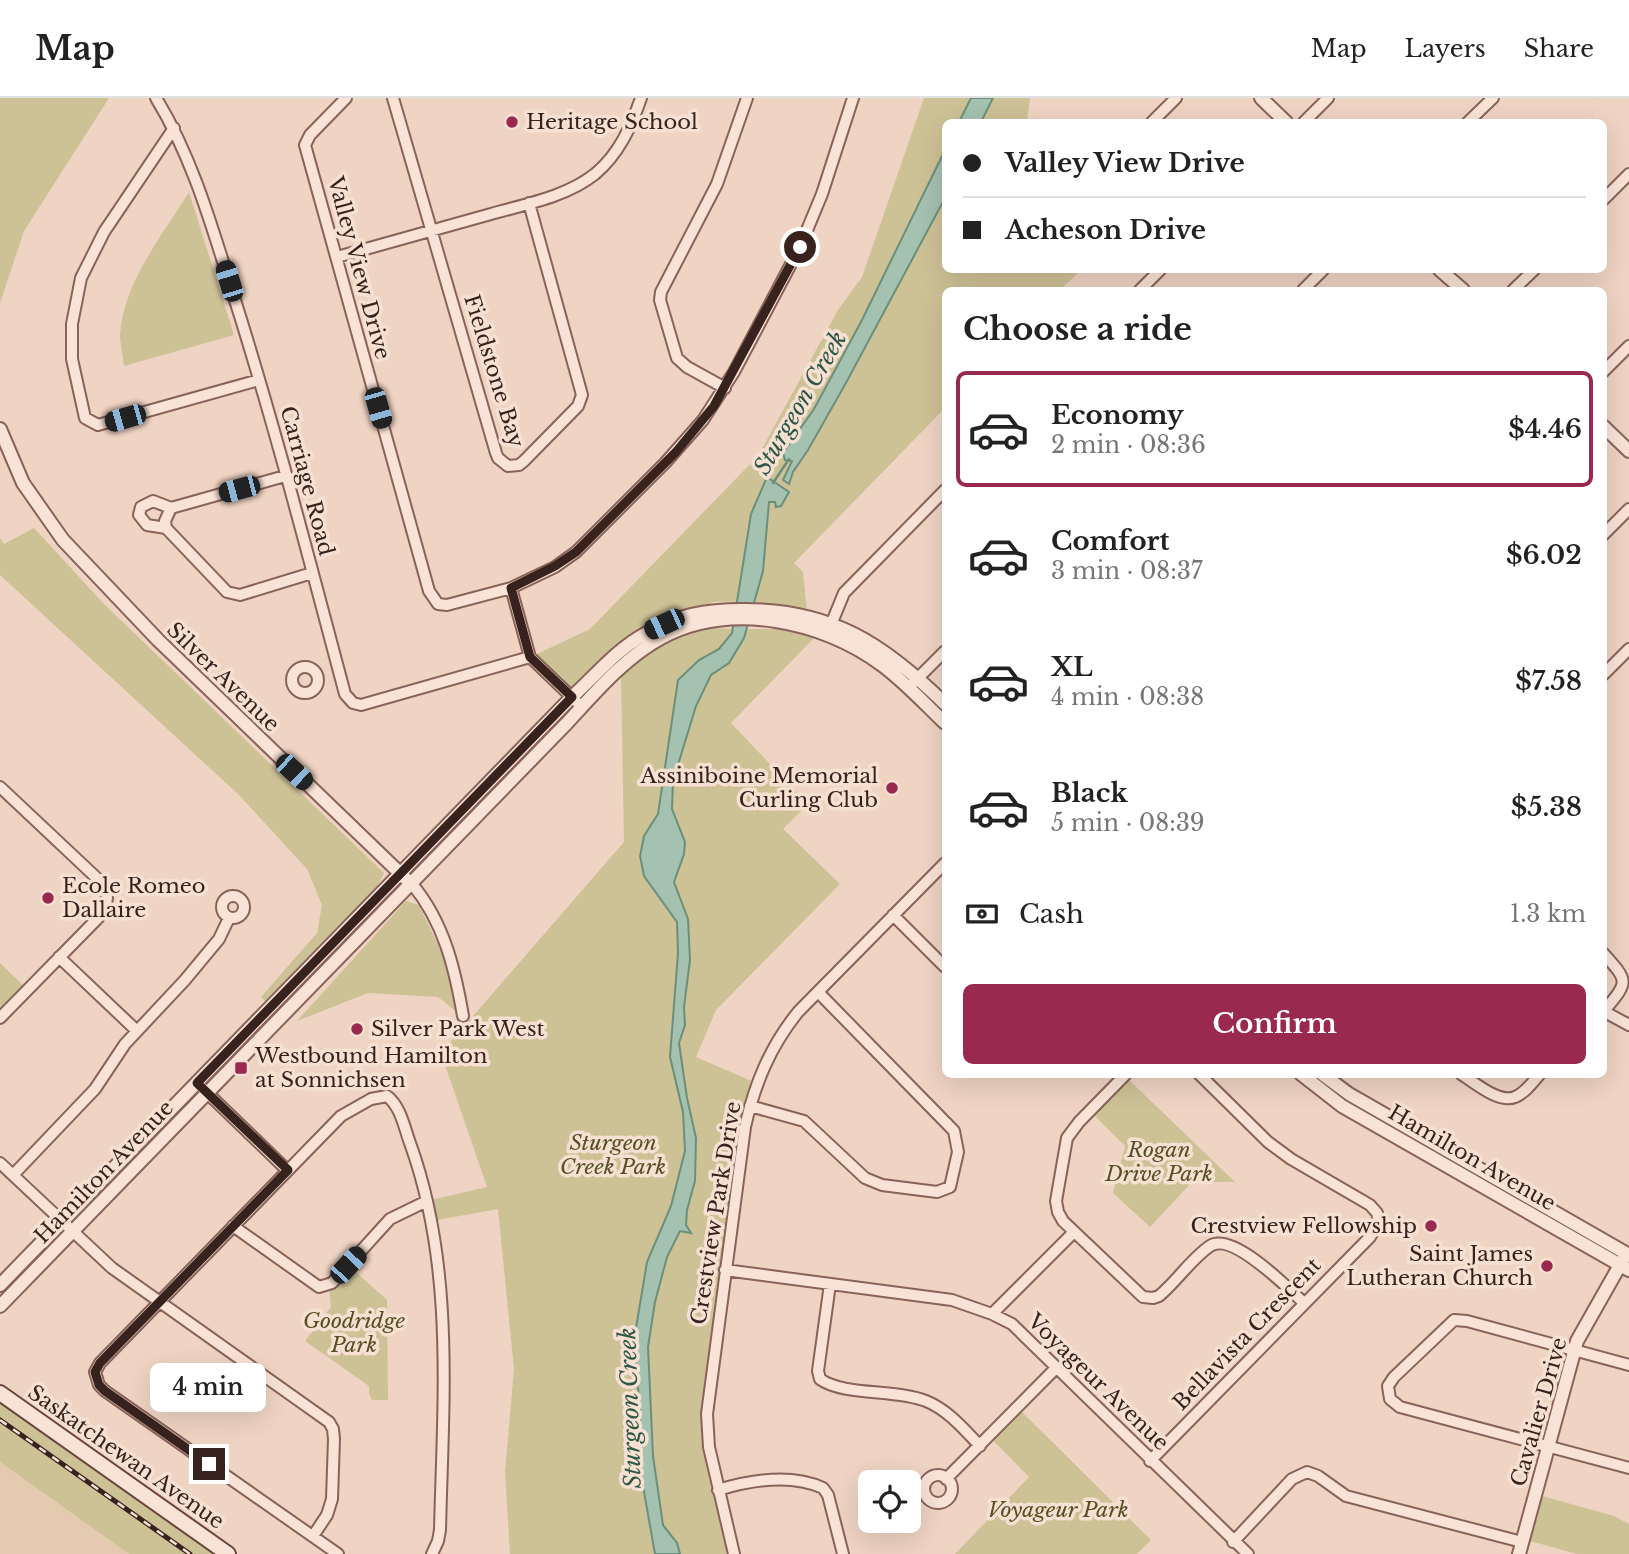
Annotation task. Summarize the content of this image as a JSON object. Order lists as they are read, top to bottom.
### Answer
{
  "streets": {
    "main road": ["Saskatchewan Avenue"],
    "street": [
      "Valley View Drive",
      "Fieldstone Bay",
      "Carriage Road",
      "Silver Avenue",
      "Hamilton Avenue",
      "Crestview Park Drive",
      "Bellavista Crescent",
      "Voyageur Avenue",
      "Cavalier Drive"
    ]
  },
  "crossings": [
    ["Silver Avenue", "Hamilton Avenue"],
    ["Hamilton Avenue", "Cavalier Drive"],
    ["Crestview Park Drive", "Voyageur Avenue"],
    ["Bellavista Crescent", "Voyageur Avenue"]
  ],
  "water": ["Sturgeon Creek"],
  "parks": [
    "Sturgeon Creek Park",
    "Rogan Drive Park",
    "Goodridge Park",
    "Voyageur Park"
  ],
  "places": {
    "other": [
      "Heritage School",
      "Assiniboine Memorial Curling Club",
      "Ecole Romeo Dallaire",
      "Silver Park West",
      "Crestview Fellowship",
      "Saint James Lutheran Church"
    ],
    "transit": ["Westbound Hamilton at Sonnichsen"]
  },
  "page": {
    "header": "Map",
    "nav": ["Map", "Layers", "Share"],
    "banner": ["Valley View Drive", "Acheson Drive"],
    "heading": "Choose a ride",
    "list": [
      {
        "name": "Economy",
        "note": "2 min · 08:36",
        "value": "$4.46"
      },
      {
        "name": "Comfort",
        "note": "3 min · 08:37",
        "value": "$6.02"
      },
      {
        "name": "XL",
        "note": "4 min · 08:38",
        "value": "$7.58"
      },
      {
        "name": "Black",
        "note": "5 min · 08:39",
        "value": "$5.38"
      }
    ],
    "pay": ["Cash", "1.3 km"],
    "buttons": "Confirm",
    "bubble": "4 min"
  }
}
